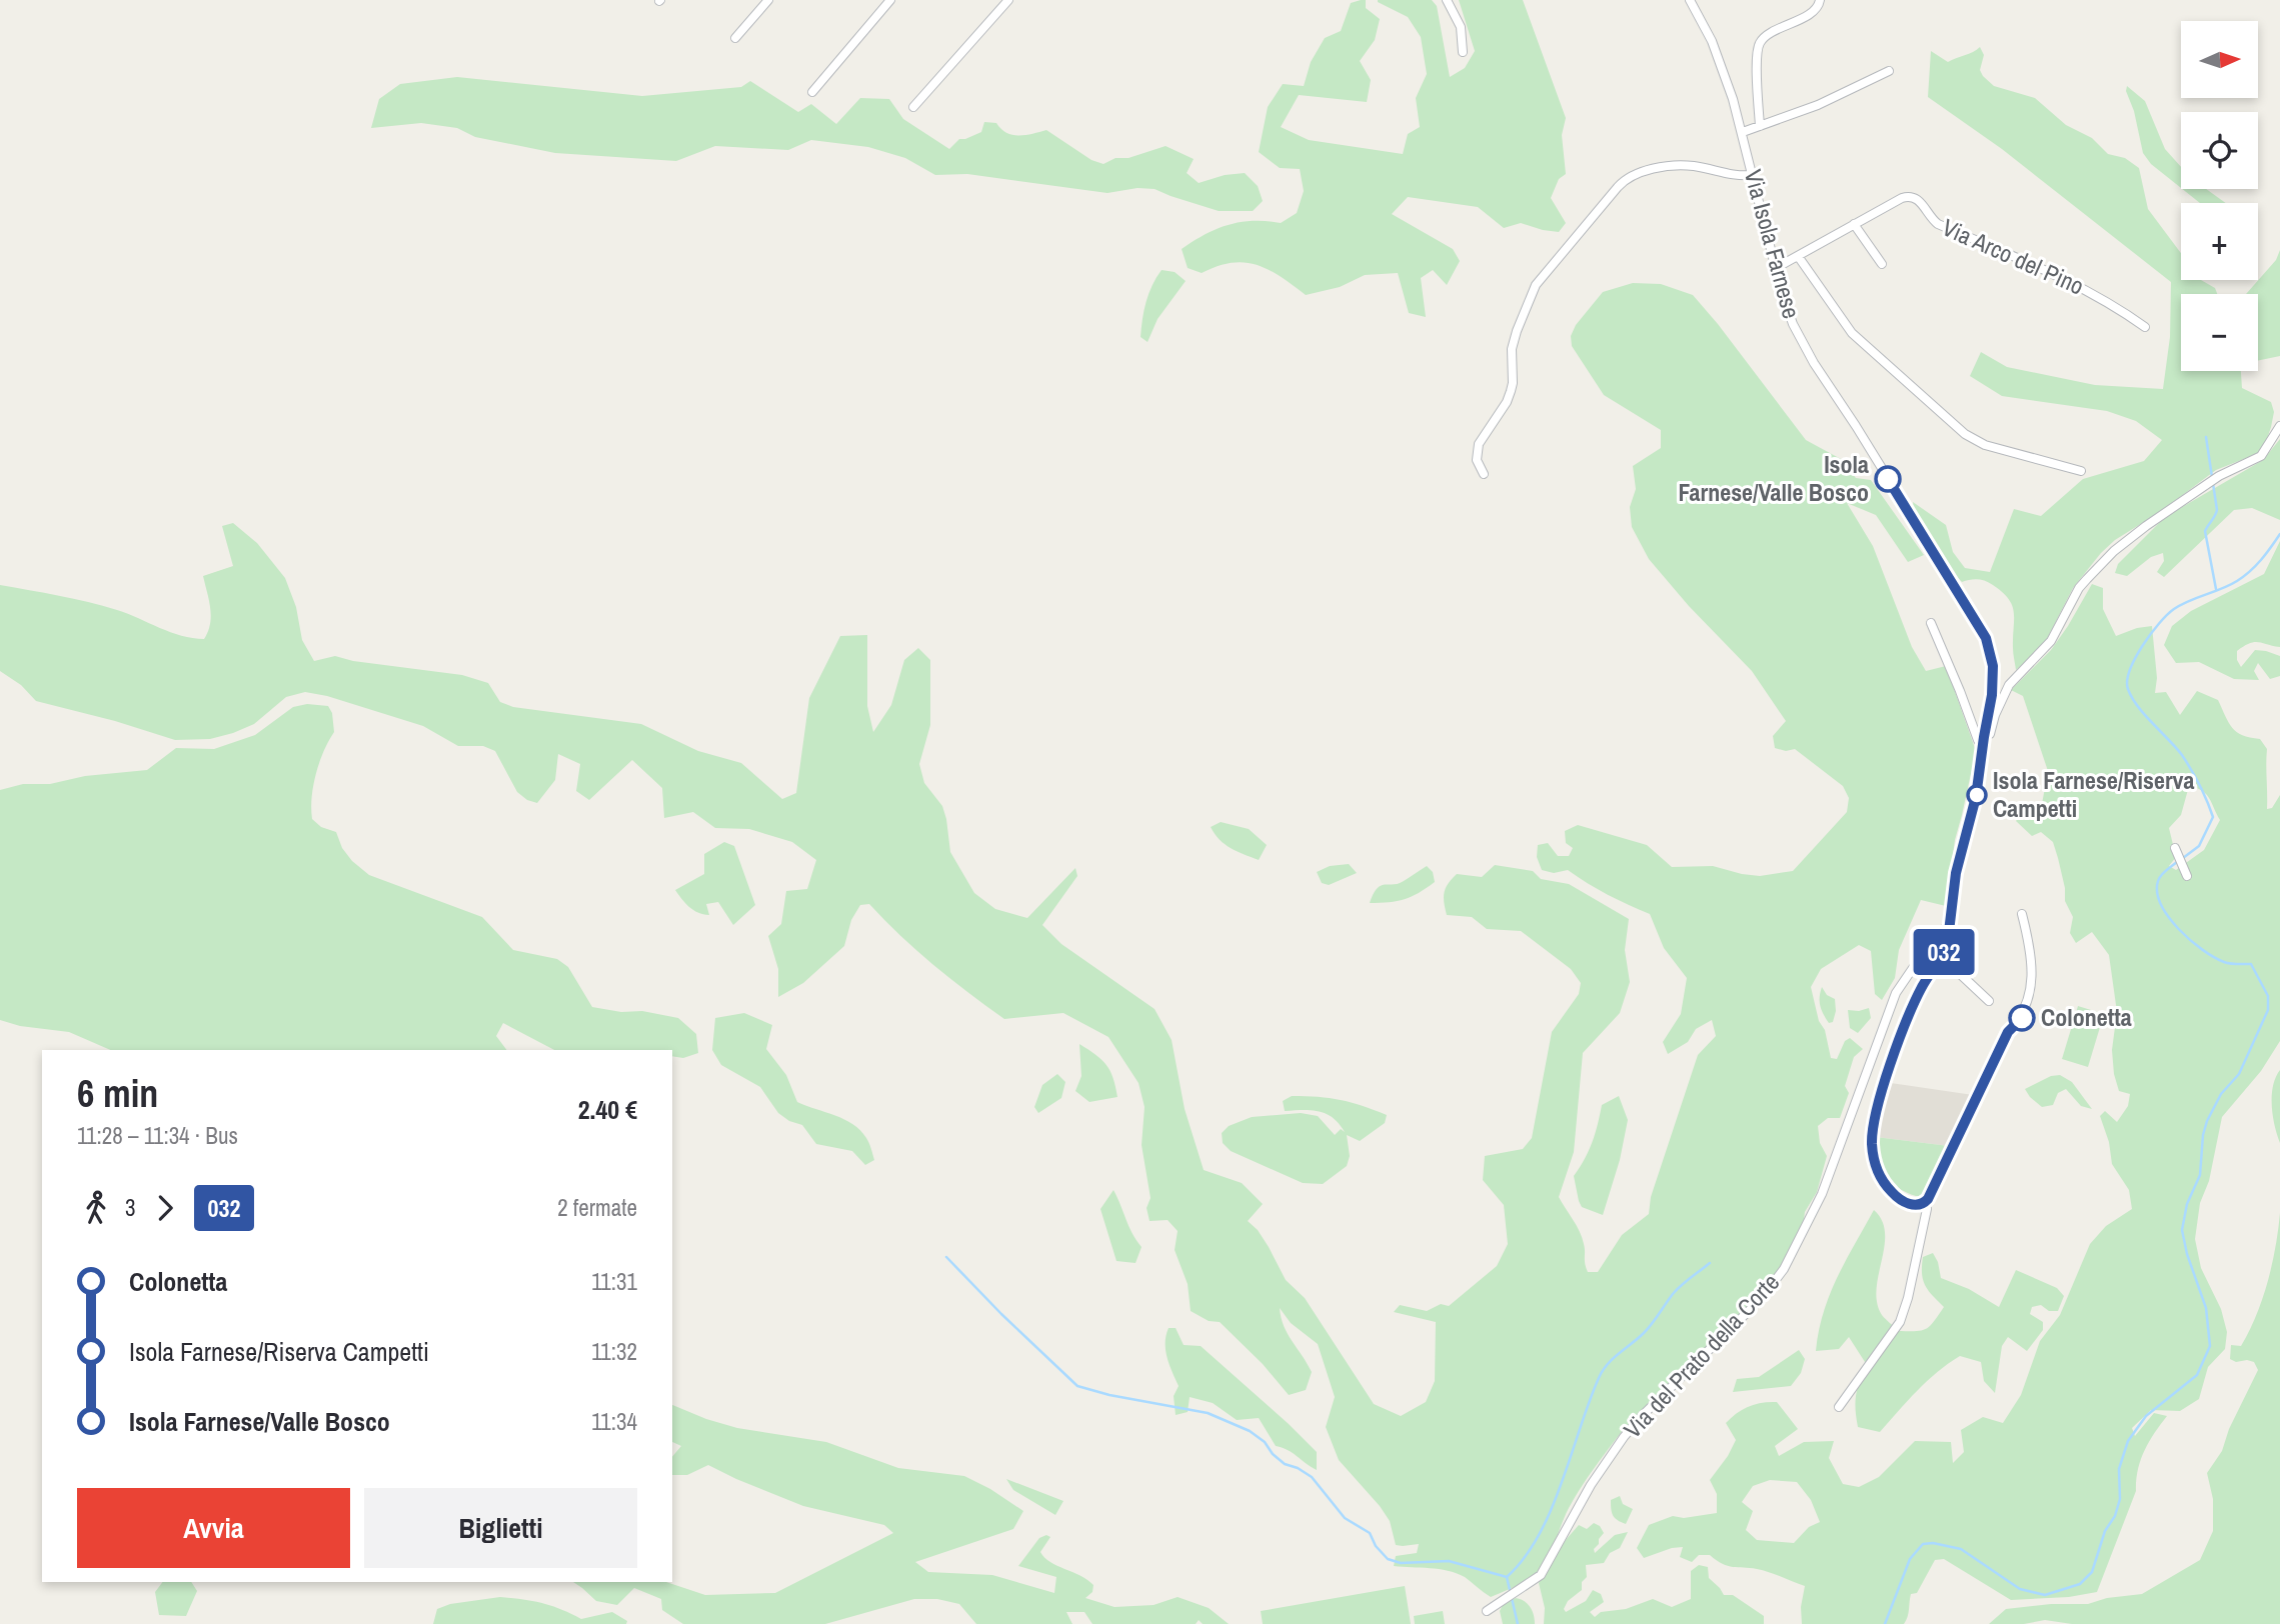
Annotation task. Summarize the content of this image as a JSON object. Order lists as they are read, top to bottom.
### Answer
{
  "streets": {
    "street": ["Via Isola Farnese", "Via Arco del Pino", "Via del Prato della Corte"]
  },
  "crossings": [
    ["Via Isola Farnese", "Via Arco del Pino"],
    ["Via Isola Farnese", "Via del Prato della Corte"]
  ],
  "places": ["Isola Farnese/Valle Bosco", "Isola Farnese/Riserva Campetti", "Colonetta"],
  "lines": ["bus line 032"],
  "north": "right",
  "page": {
    "on_map": "032",
    "map_buttons": ["+", "−"],
    "heading": ["6 min", "11:28 – 11:34 · Bus", "2.40 €"],
    "legs": ["3", "032", "2 fermate"],
    "list": [
      {
        "name": "Colonetta",
        "value": "11:31"
      },
      {
        "name": "Isola Farnese/Riserva Campetti",
        "value": "11:32"
      },
      {
        "name": "Isola Farnese/Valle Bosco",
        "value": "11:34"
      }
    ],
    "buttons": ["Avvia", "Biglietti"]
  }
}
